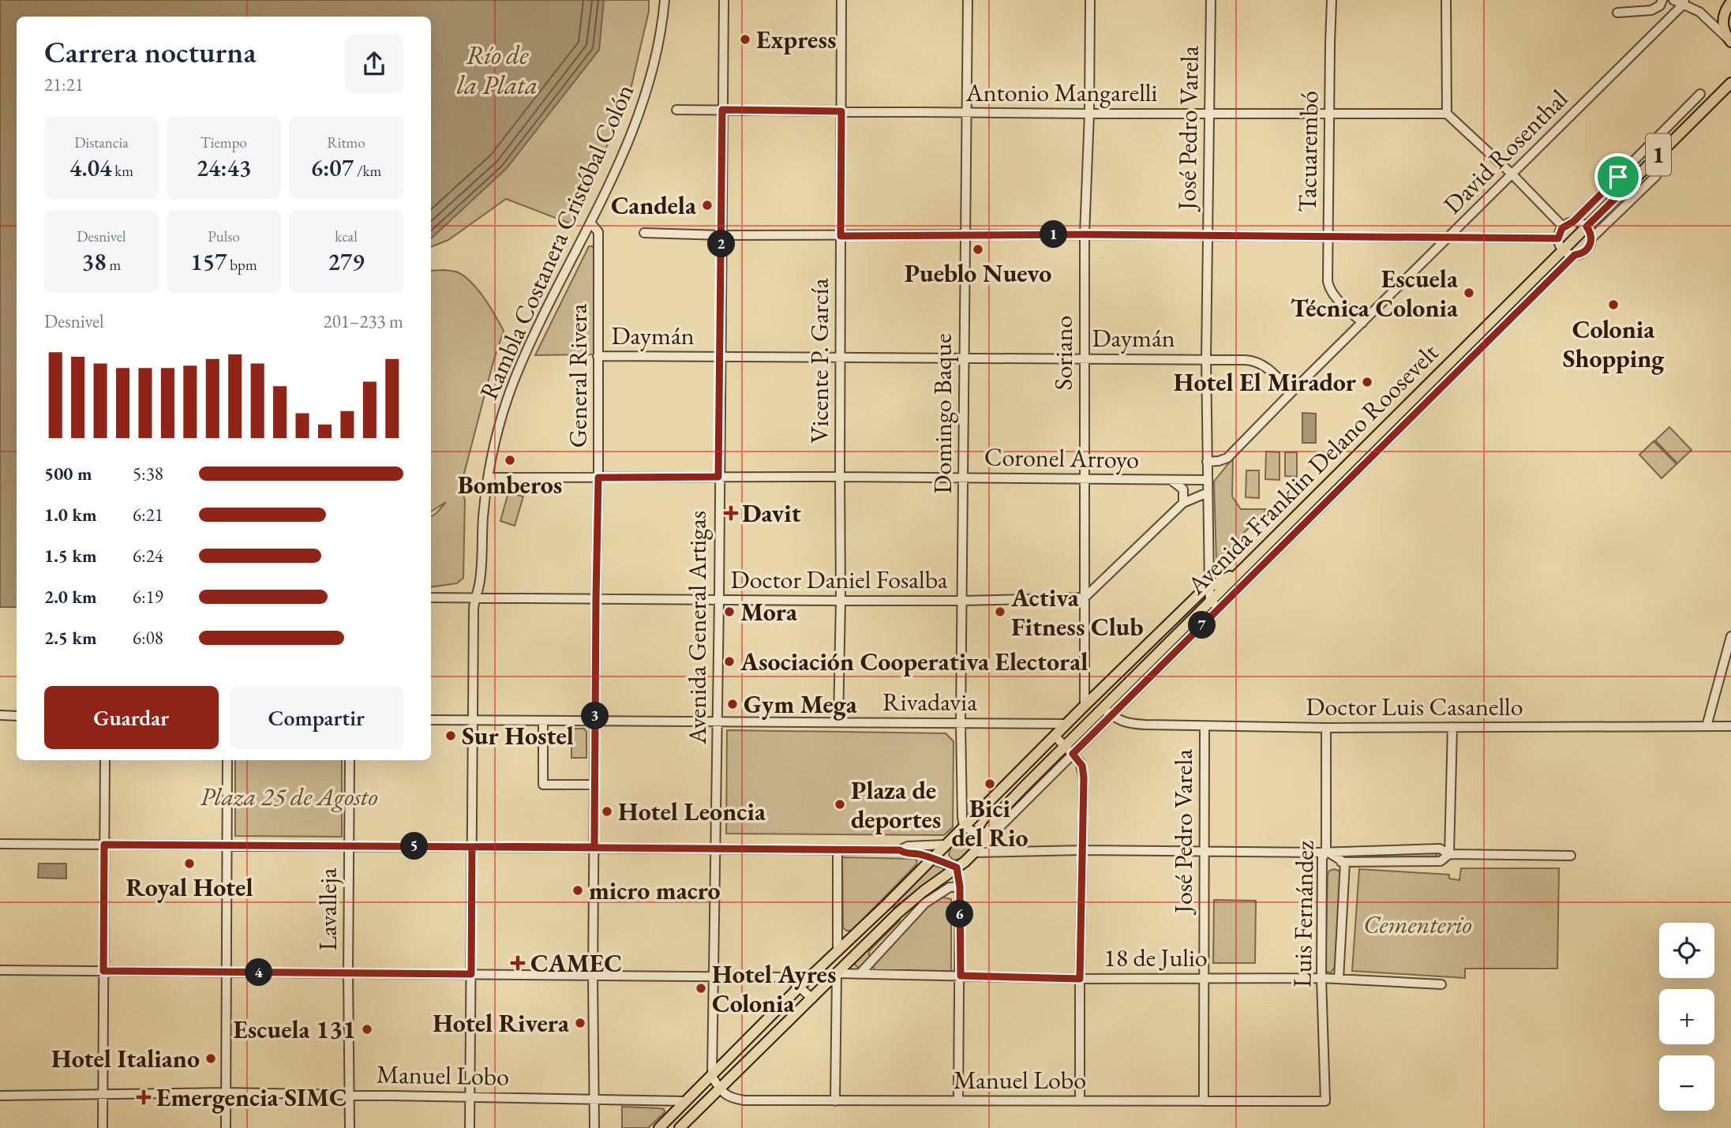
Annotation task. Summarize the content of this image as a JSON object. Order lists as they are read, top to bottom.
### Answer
{
  "streets": {
    "main road": ["1", "Avenida Franklin Delano Roosevelt"],
    "street": [
      "Antonio Mangarelli",
      "José Pedro Varela",
      "Tacuarembó",
      "David Rosenthal",
      "Rambla Costanera Cristóbal Colón",
      "Daymán",
      "Soriano",
      "Vicente P. García",
      "General Rivera",
      "Domingo Baque",
      "Coronel Arroyo",
      "Doctor Daniel Fosalba",
      "Avenida General Artigas",
      "Rivadavia",
      "Doctor Luis Casanello",
      "Lavalleja",
      "Luis Fernández",
      "18 de Julio",
      "Manuel Lobo"
    ]
  },
  "crossings": [
    ["Antonio Mangarelli", "José Pedro Varela"],
    ["Antonio Mangarelli", "Tacuarembó"],
    ["Antonio Mangarelli", "Soriano"],
    ["Antonio Mangarelli", "Vicente P. García"],
    ["Antonio Mangarelli", "Domingo Baque"],
    ["Antonio Mangarelli", "Avenida General Artigas"],
    ["José Pedro Varela", "David Rosenthal"],
    ["José Pedro Varela", "1"],
    ["José Pedro Varela", "Daymán"],
    ["José Pedro Varela", "Coronel Arroyo"],
    ["José Pedro Varela", "Avenida Franklin Delano Roosevelt"],
    ["José Pedro Varela", "Doctor Luis Casanello"],
    ["José Pedro Varela", "18 de Julio"],
    ["José Pedro Varela", "Manuel Lobo"],
    ["Tacuarembó", "David Rosenthal"],
    ["David Rosenthal", "Daymán"],
    ["1", "Avenida Franklin Delano Roosevelt"],
    ["1", "Avenida General Artigas"],
    ["1", "18 de Julio"],
    ["1", "Manuel Lobo"],
    ["Rambla Costanera Cristóbal Colón", "General Rivera"],
    ["Rambla Costanera Cristóbal Colón", "Coronel Arroyo"],
    ["Rambla Costanera Cristóbal Colón", "Doctor Daniel Fosalba"],
    ["Rambla Costanera Cristóbal Colón", "Rivadavia"],
    ["Rambla Costanera Cristóbal Colón", "Manuel Lobo"],
    ["Daymán", "Soriano"],
    ["Daymán", "Vicente P. García"],
    ["Daymán", "General Rivera"],
    ["Daymán", "Domingo Baque"],
    ["Daymán", "Avenida General Artigas"],
    ["Soriano", "Coronel Arroyo"],
    ["Soriano", "Avenida Franklin Delano Roosevelt"],
    ["Soriano", "Doctor Daniel Fosalba"],
    ["Vicente P. García", "Coronel Arroyo"],
    ["Vicente P. García", "Doctor Daniel Fosalba"],
    ["Vicente P. García", "Rivadavia"],
    ["General Rivera", "Coronel Arroyo"],
    ["General Rivera", "Doctor Daniel Fosalba"],
    ["General Rivera", "Rivadavia"],
    ["General Rivera", "Manuel Lobo"],
    ["Domingo Baque", "Coronel Arroyo"],
    ["Domingo Baque", "Avenida Franklin Delano Roosevelt"],
    ["Domingo Baque", "Doctor Daniel Fosalba"],
    ["Domingo Baque", "Rivadavia"],
    ["Coronel Arroyo", "Avenida General Artigas"],
    ["Avenida Franklin Delano Roosevelt", "Rivadavia"],
    ["Avenida Franklin Delano Roosevelt", "Doctor Luis Casanello"],
    ["Doctor Daniel Fosalba", "Avenida General Artigas"],
    ["Avenida General Artigas", "Rivadavia"],
    ["Doctor Luis Casanello", "Luis Fernández"],
    ["Lavalleja", "Manuel Lobo"],
    ["Luis Fernández", "18 de Julio"],
    ["Luis Fernández", "Manuel Lobo"]
  ],
  "water": ["Río de la Plata"],
  "parks": ["Plaza 25 de Agosto", "Cementerio"],
  "places": {
    "other": [
      "Express",
      "Candela",
      "Pueblo Nuevo",
      "Escuela Técnica Colonia",
      "Colonia Shopping",
      "Hotel El Mirador",
      "Bomberos",
      "Mora",
      "Activa Fitness Club",
      "Asociación Cooperativa Electoral",
      "Gym Mega",
      "Sur Hostel",
      "Bici del Rio",
      "Plaza de deportes",
      "Hotel Leoncia",
      "Royal Hotel",
      "micro macro",
      "Hotel Ayres Colonia",
      "Hotel Rivera",
      "Escuela 131",
      "Hotel Italiano"
    ],
    "health": ["Davit", "CAMEC", "Emergencia SIMC"]
  },
  "page": {
    "heading": ["Carrera nocturna", "21:21"],
    "stats": [
      ["Distancia", "4.04 km"],
      ["Tiempo", "24:43"],
      ["Ritmo", "6:07 /km"],
      ["Desnivel", "38 m"],
      ["Pulso", "157 bpm"],
      ["kcal", "279"]
    ],
    "pins": [
      "1",
      "2",
      "7",
      "3",
      "5",
      "6",
      "4"
    ],
    "chart": ["Desnivel", "201–233 m"],
    "list": [
      {
        "name": "500 m",
        "note": "5:38"
      },
      {
        "name": "1.0 km",
        "note": "6:21"
      },
      {
        "name": "1.5 km",
        "note": "6:24"
      },
      {
        "name": "2.0 km",
        "note": "6:19"
      },
      {
        "name": "2.5 km",
        "note": "6:08"
      }
    ],
    "buttons": ["Guardar", "Compartir"],
    "map_buttons": ["+", "−"]
  }
}
